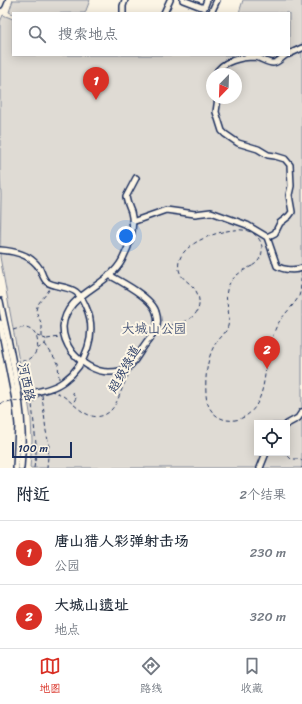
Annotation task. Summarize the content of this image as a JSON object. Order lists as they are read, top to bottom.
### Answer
{
  "streets": {
    "street": ["河西路"],
    "path": ["超级绿道"]
  },
  "parks": ["大城山公园"],
  "scale_bar": "100 m",
  "north": "bottom left",
  "page": {
    "search": "搜索地点",
    "pins": ["1", "2"],
    "scale": "100 m",
    "heading": ["附近", "2个结果"],
    "list": [
      {
        "mark": "1",
        "name": "唐山猎人彩弹射击场",
        "note": "公园",
        "value": "230 m"
      },
      {
        "mark": "2",
        "name": "大城山遗址",
        "note": "地点",
        "value": "320 m"
      }
    ],
    "nav": ["地图", "路线", "收藏"]
  }
}
